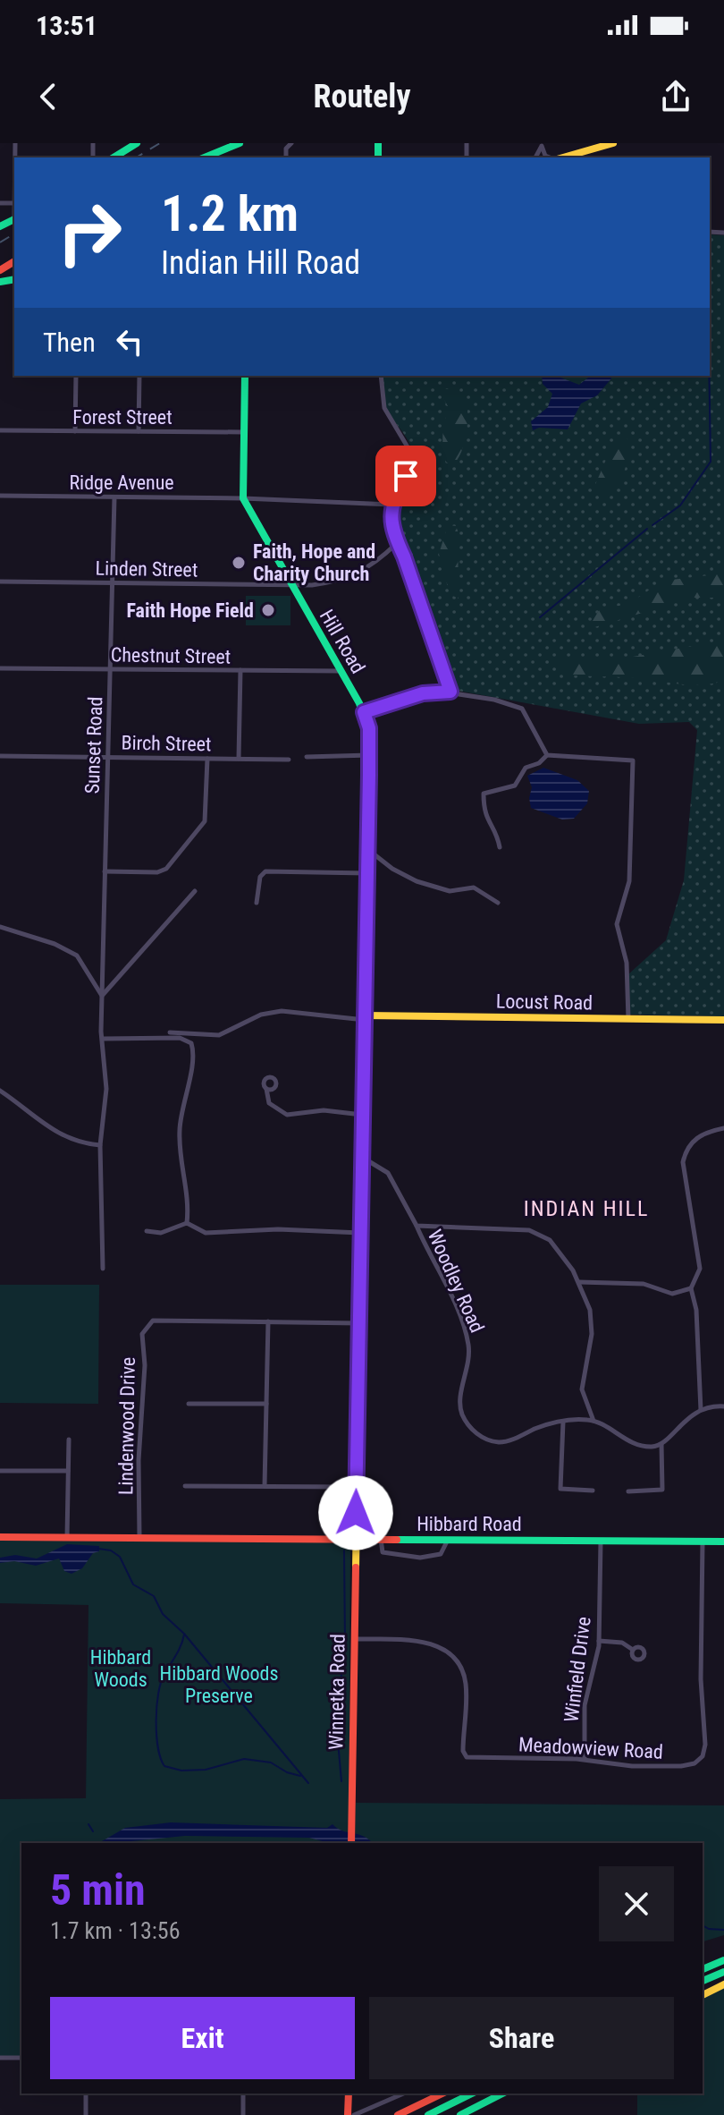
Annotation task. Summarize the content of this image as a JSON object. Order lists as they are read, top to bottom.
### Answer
{
  "streets": {
    "main road": [
      "Hill Road",
      "Locust Road",
      "Hibbard Road",
      "Winnetka Road"
    ],
    "street": [
      "Forest Street",
      "Ridge Avenue",
      "Linden Street",
      "Chestnut Street",
      "Birch Street",
      "Sunset Road",
      "Woodley Road",
      "Lindenwood Drive",
      "Winfield Drive",
      "Meadowview Road"
    ]
  },
  "crossings": [
    ["Ridge Avenue", "Hill Road"],
    ["Ridge Avenue", "Sunset Road"],
    ["Linden Street", "Hill Road"],
    ["Linden Street", "Sunset Road"],
    ["Hill Road", "Chestnut Street"],
    ["Hill Road", "Locust Road"],
    ["Hill Road", "Woodley Road"],
    ["Hill Road", "Hibbard Road"],
    ["Hill Road", "Winnetka Road"],
    ["Chestnut Street", "Sunset Road"],
    ["Birch Street", "Sunset Road"],
    ["Lindenwood Drive", "Hibbard Road"],
    ["Hibbard Road", "Winfield Drive"],
    ["Hibbard Road", "Winnetka Road"],
    ["Hibbard Road", "Meadowview Road"],
    ["Winfield Drive", "Meadowview Road"],
    ["Winnetka Road", "Meadowview Road"]
  ],
  "districts": ["INDIAN HILL"],
  "parks": ["Hibbard Woods", "Hibbard Woods Preserve"],
  "places": ["Faith, Hope and Charity Church", "Faith Hope Field"],
  "page": {
    "status": "13:51",
    "header": "Routely",
    "turn": ["1.2 km", "Indian Hill Road"],
    "then": "Then",
    "heading": ["5 min", "1.7 km · 13:56"],
    "buttons": ["Exit", "Share"]
  }
}
